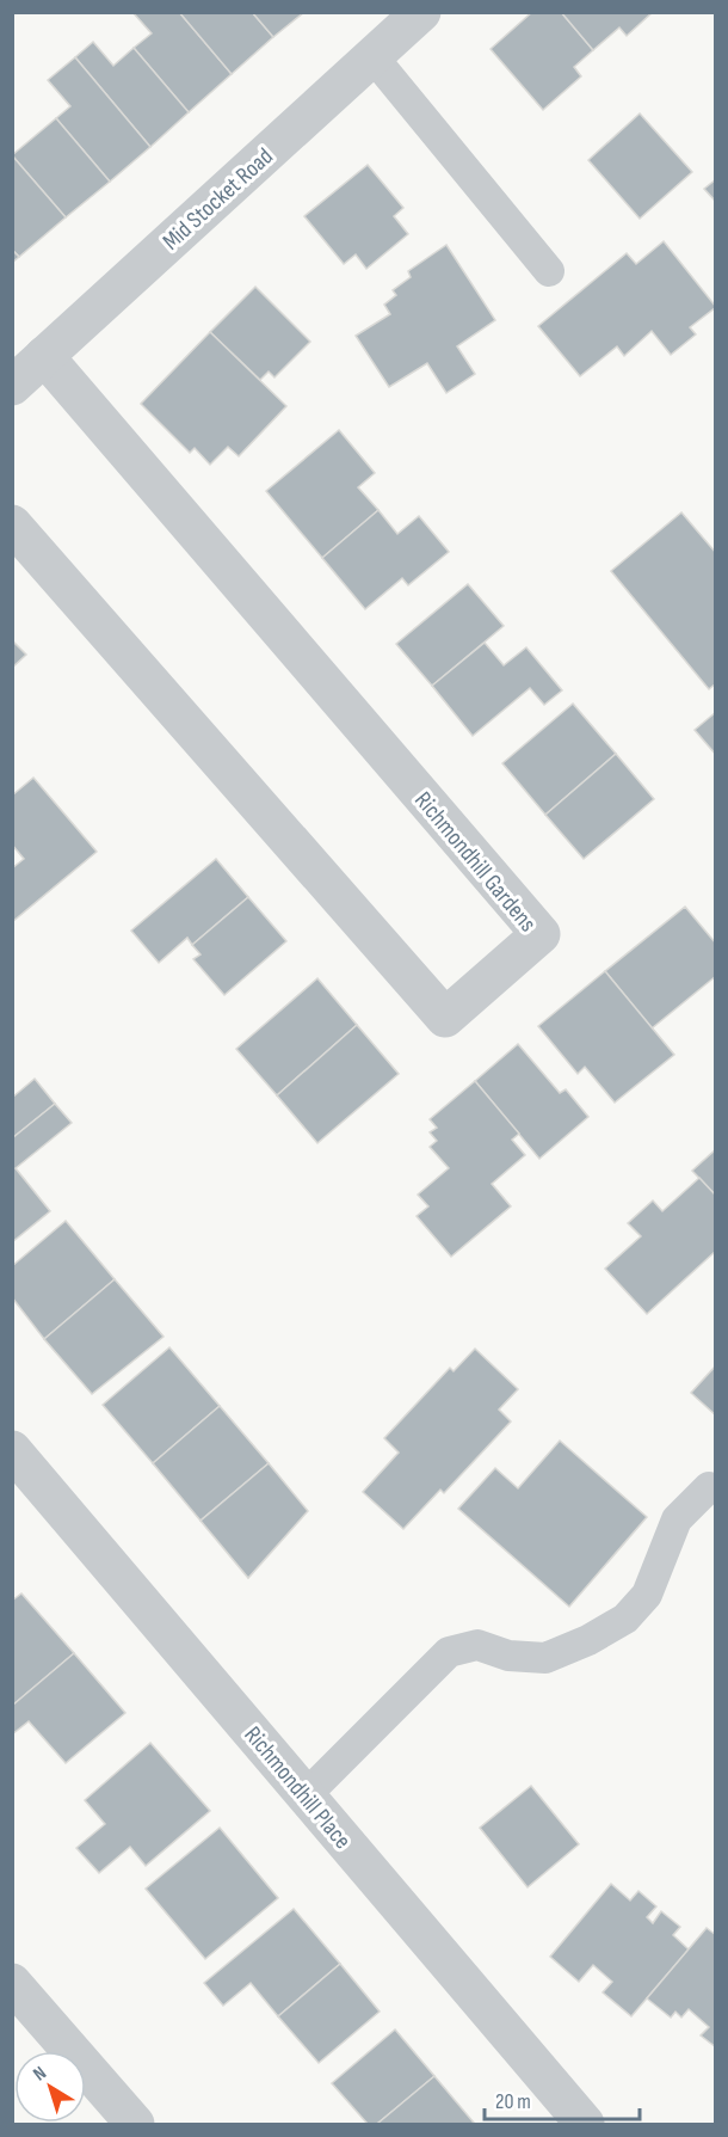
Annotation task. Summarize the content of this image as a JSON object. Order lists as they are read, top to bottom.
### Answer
{
  "streets": {
    "street": ["Mid Stocket Road", "Richmondhill Gardens", "Richmondhill Place"]
  },
  "crossings": [
    ["Mid Stocket Road", "Richmondhill Gardens"]
  ],
  "scale_bar": "20 m",
  "north": "top left"
}
